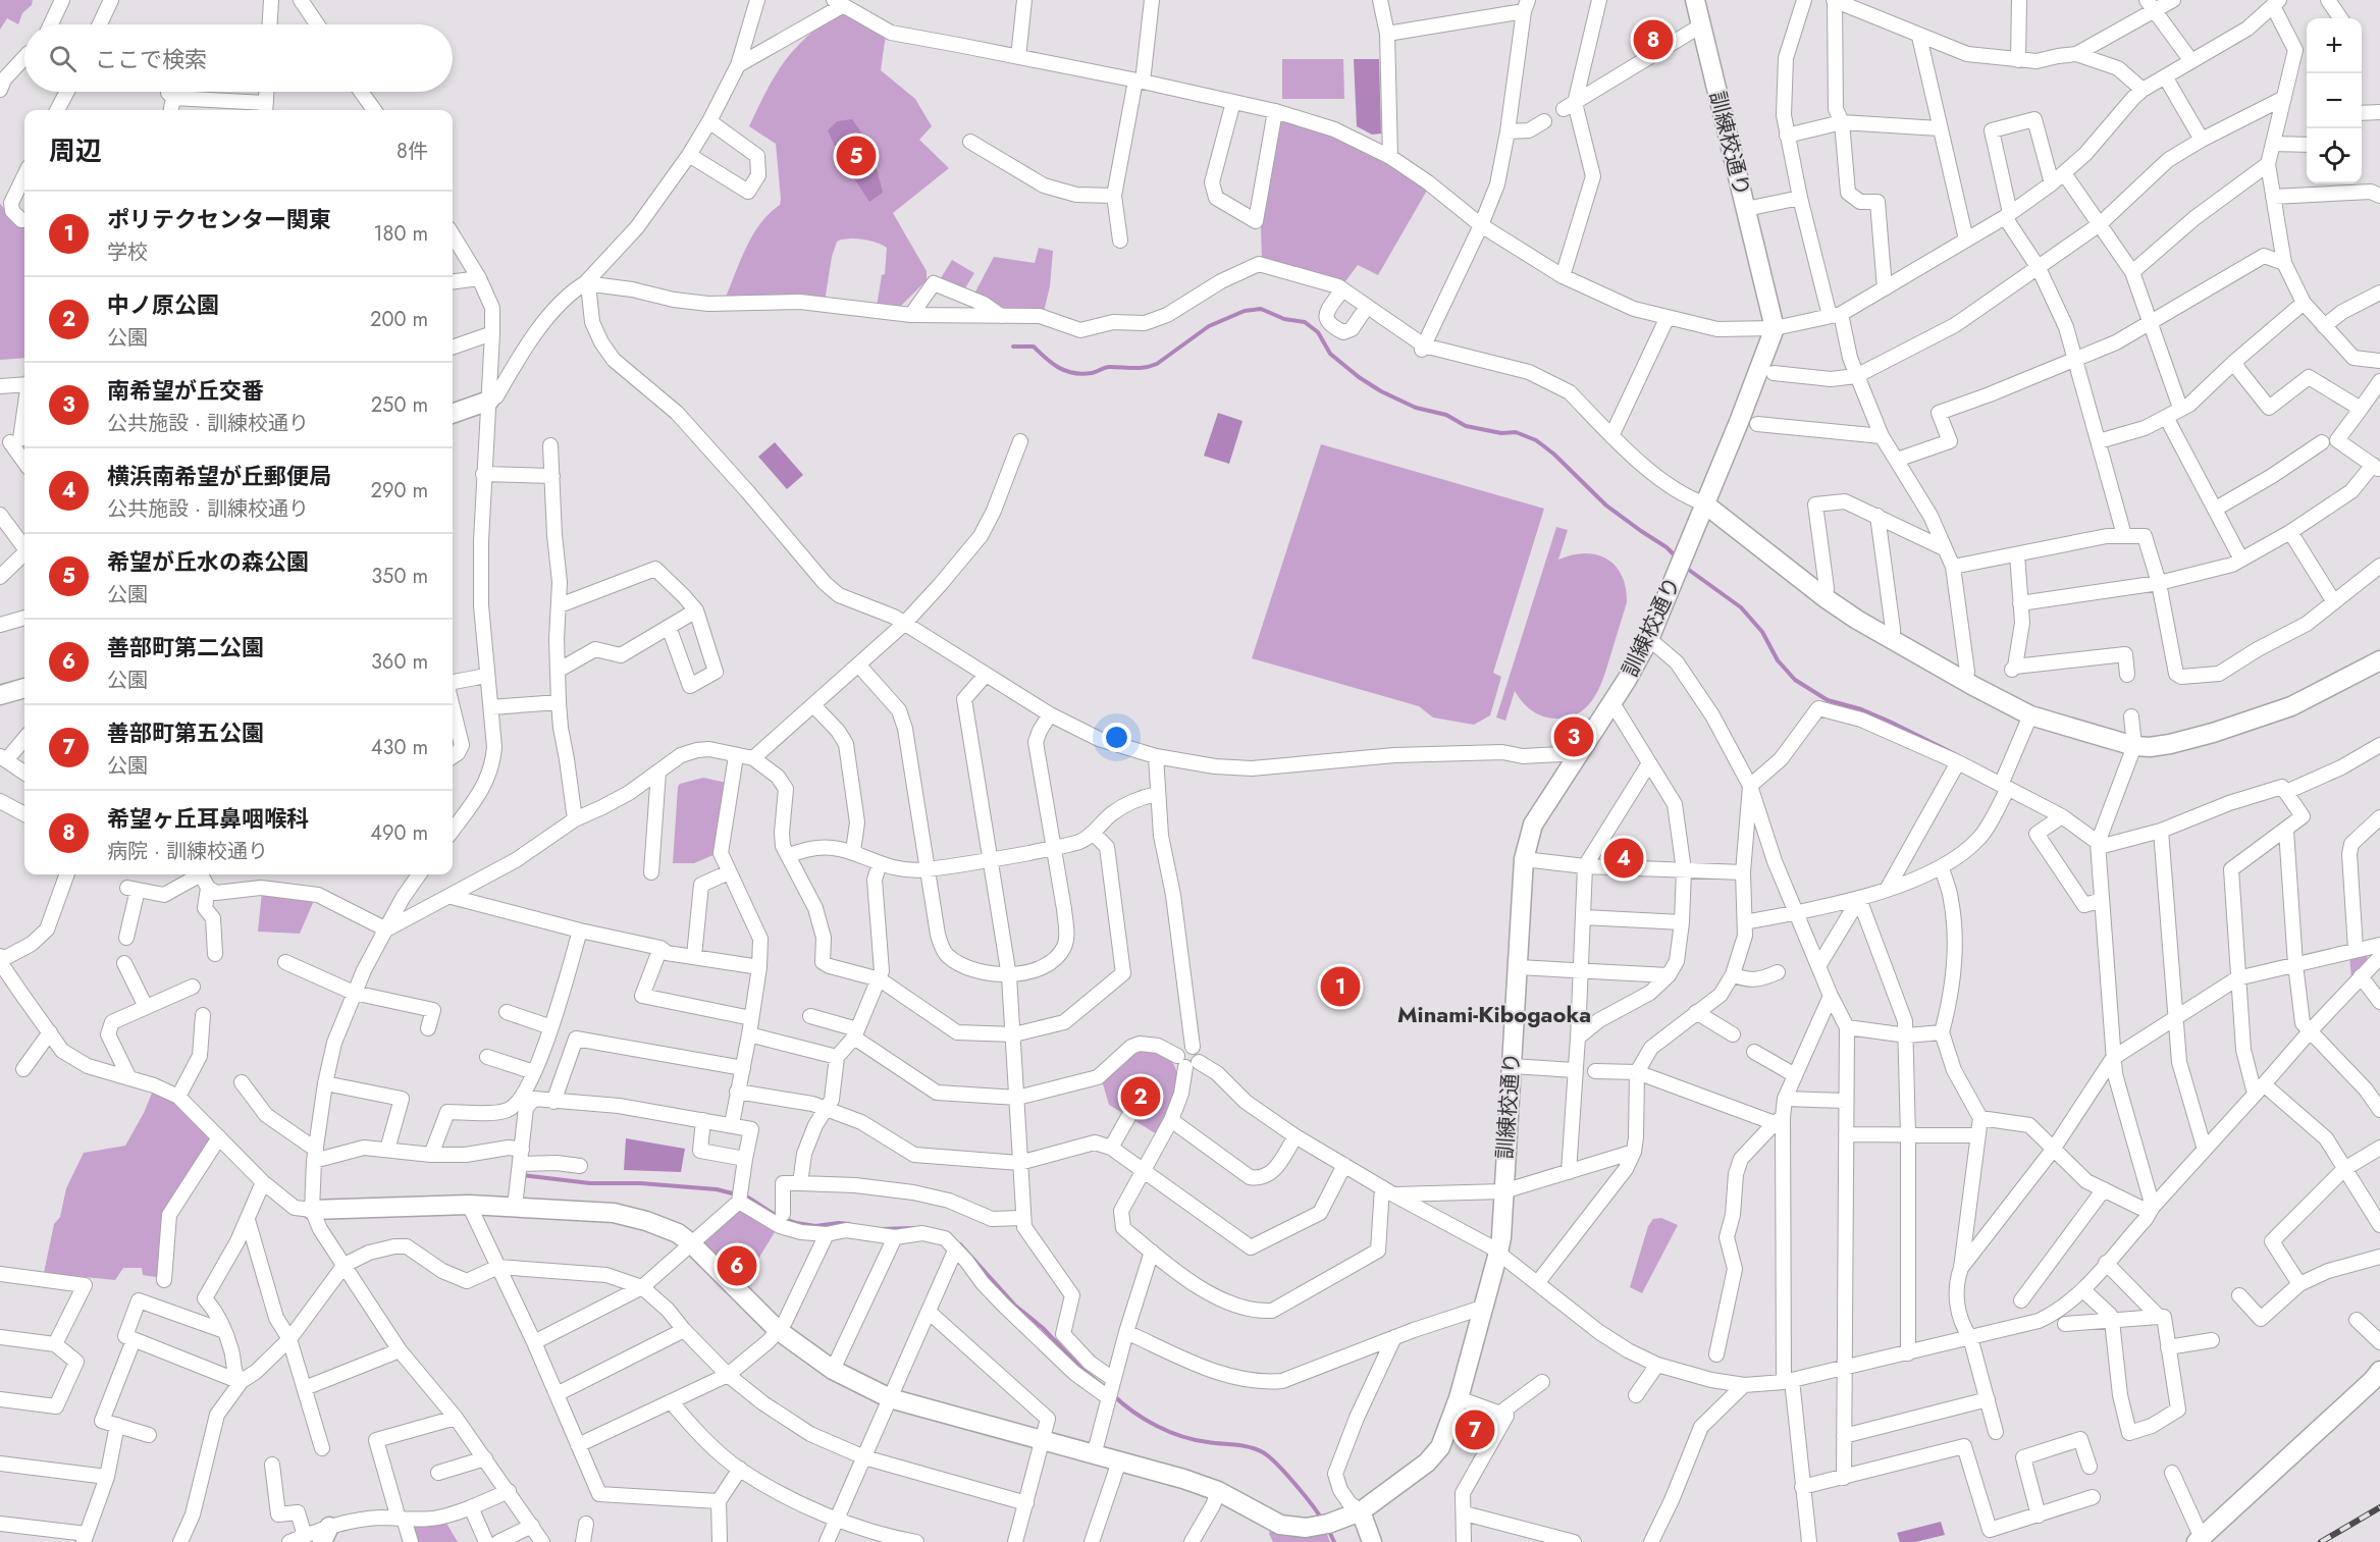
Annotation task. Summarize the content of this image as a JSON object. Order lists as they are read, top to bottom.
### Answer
{
  "streets": {
    "street": ["訓練校通り"]
  },
  "districts": ["Minami-Kibogaoka"],
  "page": {
    "pins": [
      "8",
      "5",
      "3",
      "4",
      "1",
      "2",
      "6",
      "7"
    ],
    "map_buttons": ["+", "−"],
    "search": "ここで検索",
    "heading": ["周辺", "8件"],
    "list": [
      {
        "mark": "1",
        "name": "ポリテクセンター関東",
        "note": "学校",
        "value": "180 m"
      },
      {
        "mark": "2",
        "name": "中ノ原公園",
        "note": "公園",
        "value": "200 m"
      },
      {
        "mark": "3",
        "name": "南希望が丘交番",
        "note": "公共施設 · 訓練校通り",
        "value": "250 m"
      },
      {
        "mark": "4",
        "name": "横浜南希望が丘郵便局",
        "note": "公共施設 · 訓練校通り",
        "value": "290 m"
      },
      {
        "mark": "5",
        "name": "希望が丘水の森公園",
        "note": "公園",
        "value": "350 m"
      },
      {
        "mark": "6",
        "name": "善部町第二公園",
        "note": "公園",
        "value": "360 m"
      },
      {
        "mark": "7",
        "name": "善部町第五公園",
        "note": "公園",
        "value": "430 m"
      },
      {
        "mark": "8",
        "name": "希望ヶ丘耳鼻咽喉科",
        "note": "病院 · 訓練校通り",
        "value": "490 m"
      }
    ]
  }
}
